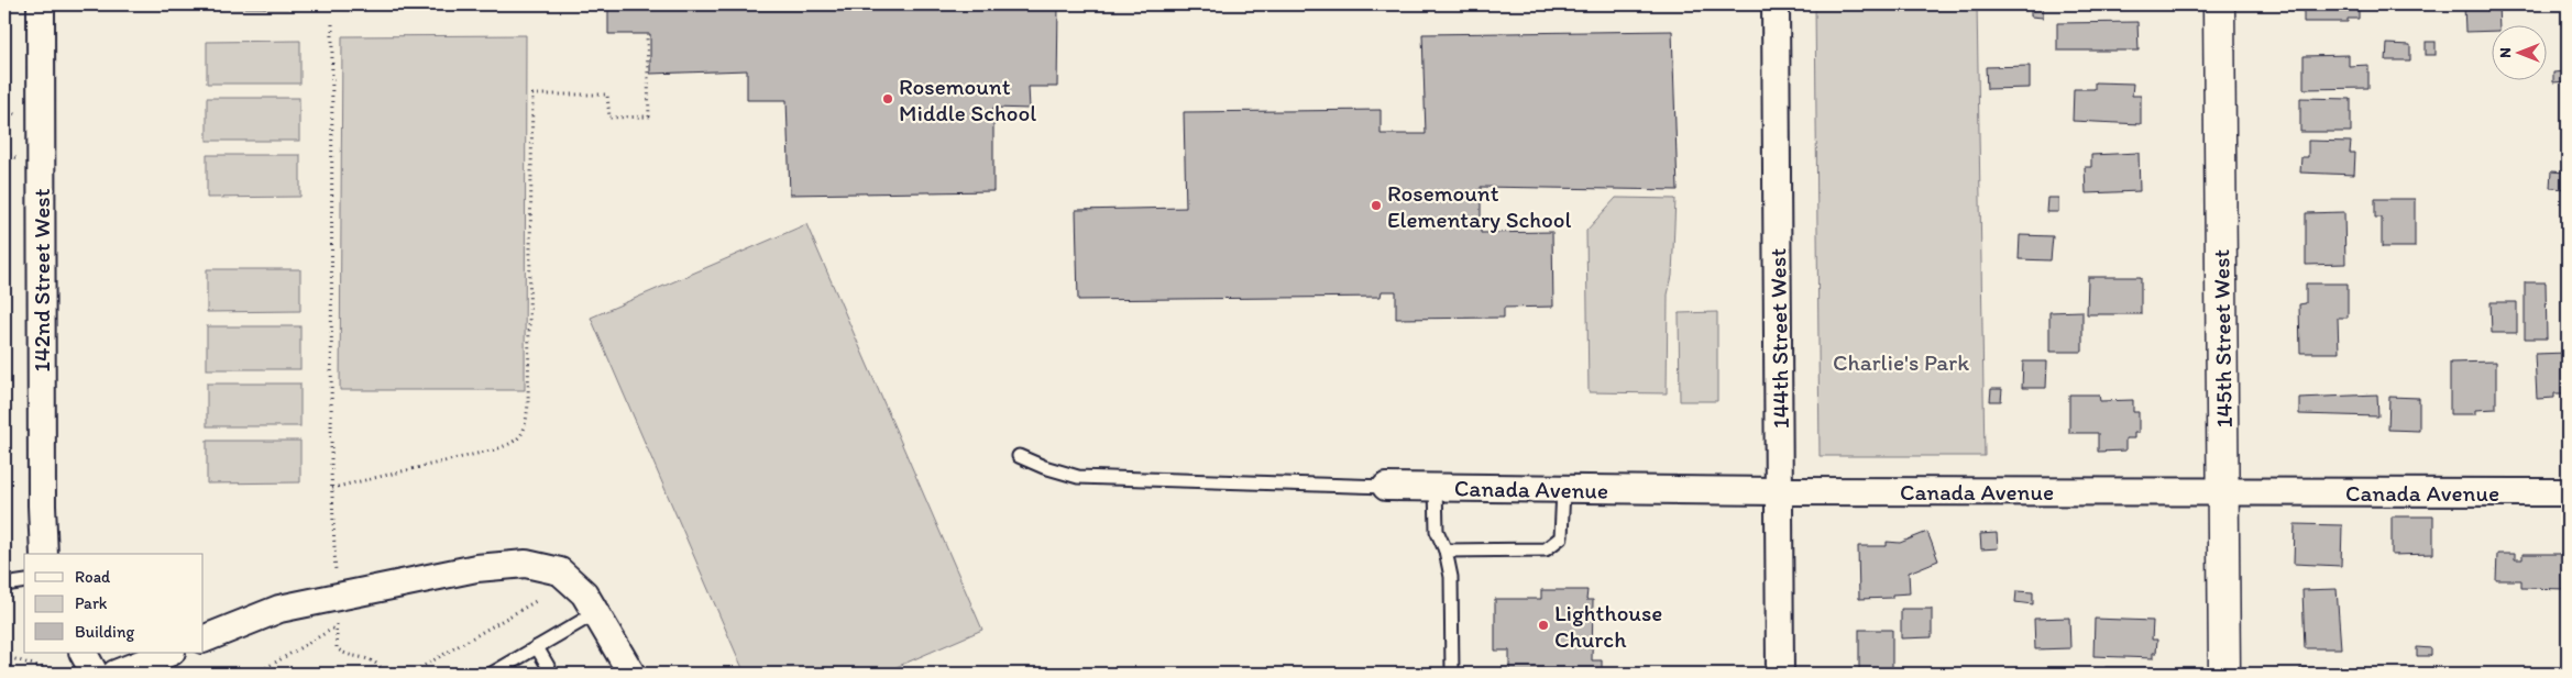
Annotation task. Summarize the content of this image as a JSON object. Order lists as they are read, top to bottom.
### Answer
{
  "streets": {
    "street": [
      "142nd Street West",
      "144th Street West",
      "145th Street West",
      "Canada Avenue"
    ]
  },
  "crossings": [
    ["144th Street West", "Canada Avenue"],
    ["145th Street West", "Canada Avenue"]
  ],
  "parks": ["Charlie's Park"],
  "places": ["Rosemount Middle School", "Rosemount Elementary School", "Lighthouse Church"],
  "legend": ["Road", "Park", "Building"],
  "north": "left"
}
